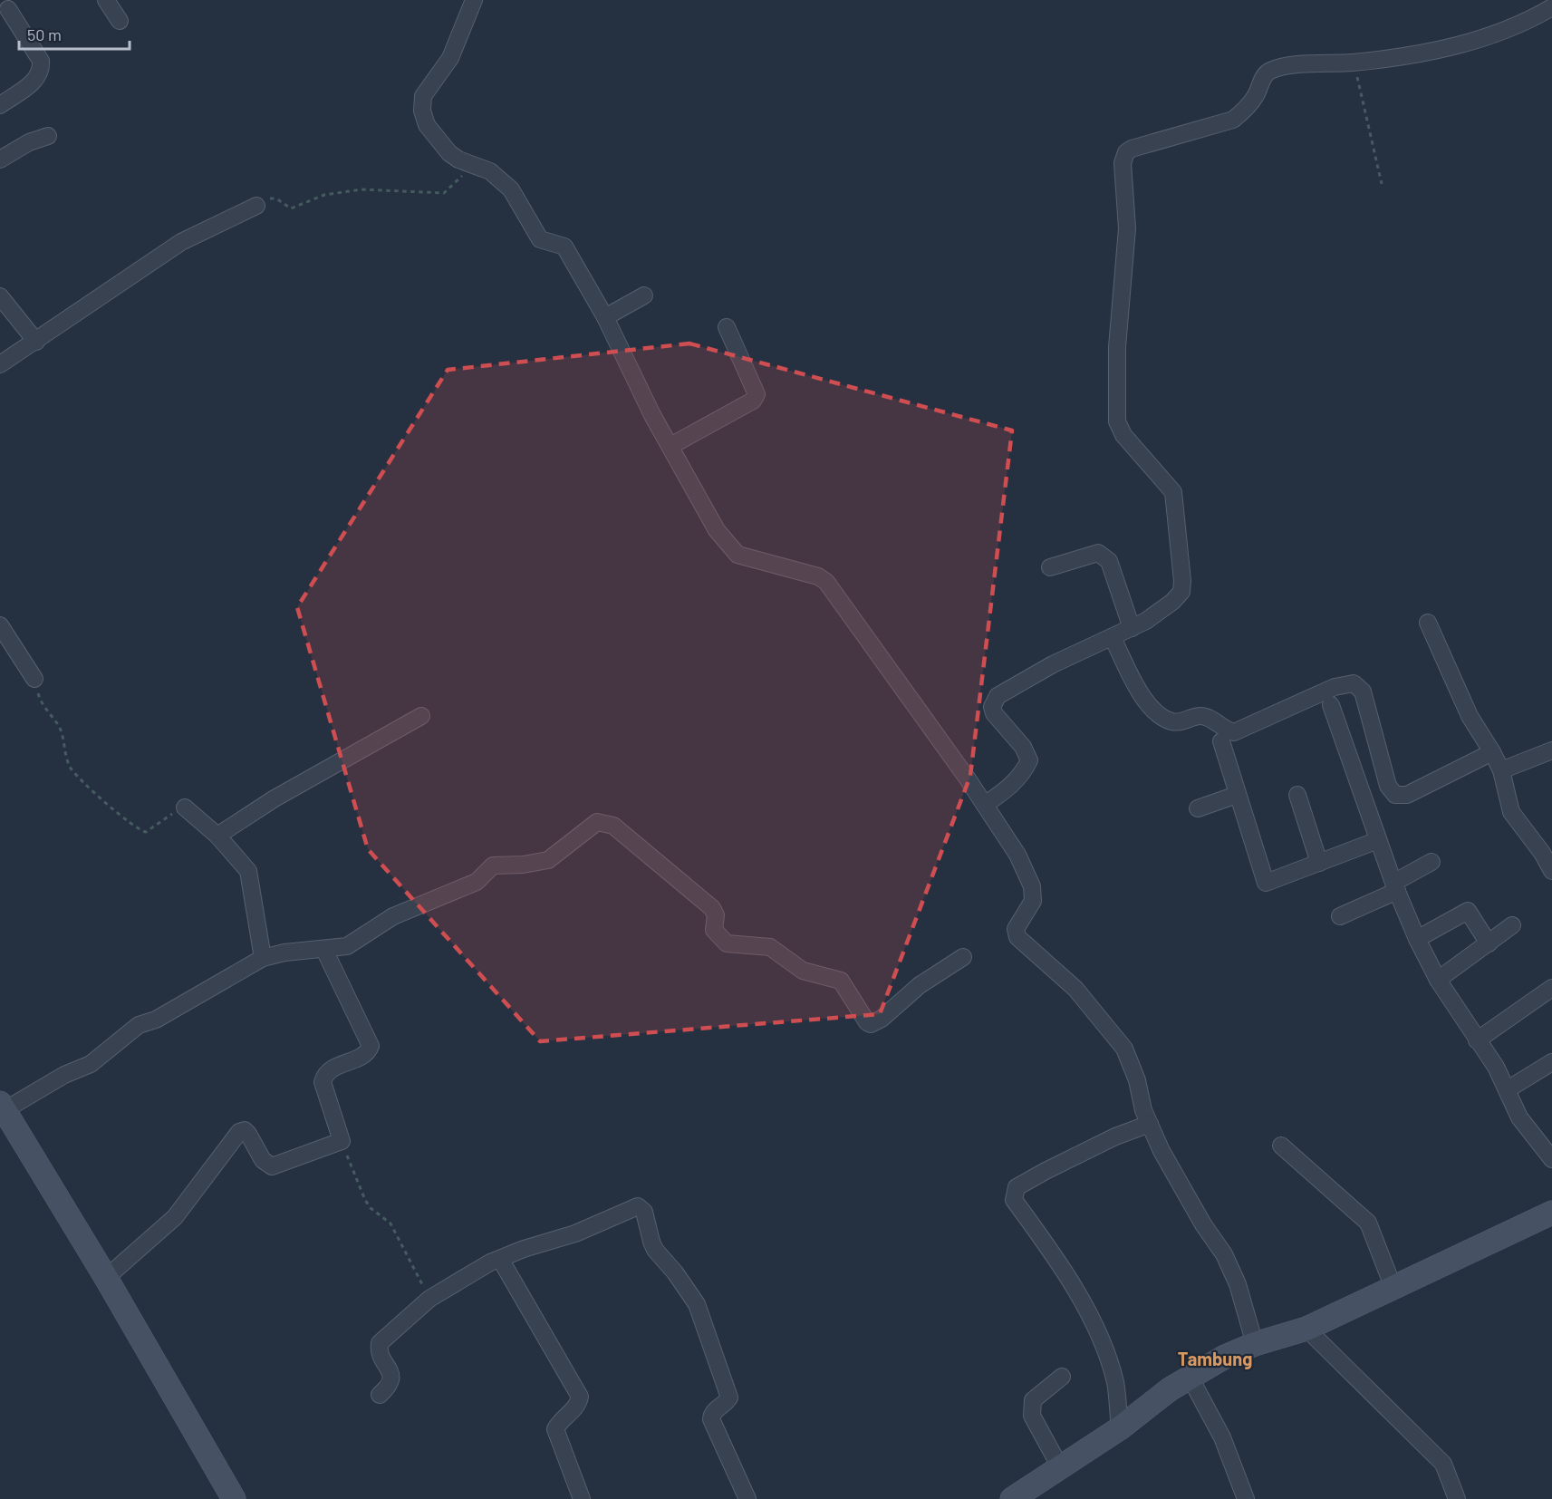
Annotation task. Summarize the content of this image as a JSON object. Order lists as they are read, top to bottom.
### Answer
{
  "districts": ["Tambung"],
  "scale_bar": "50 m"
}
